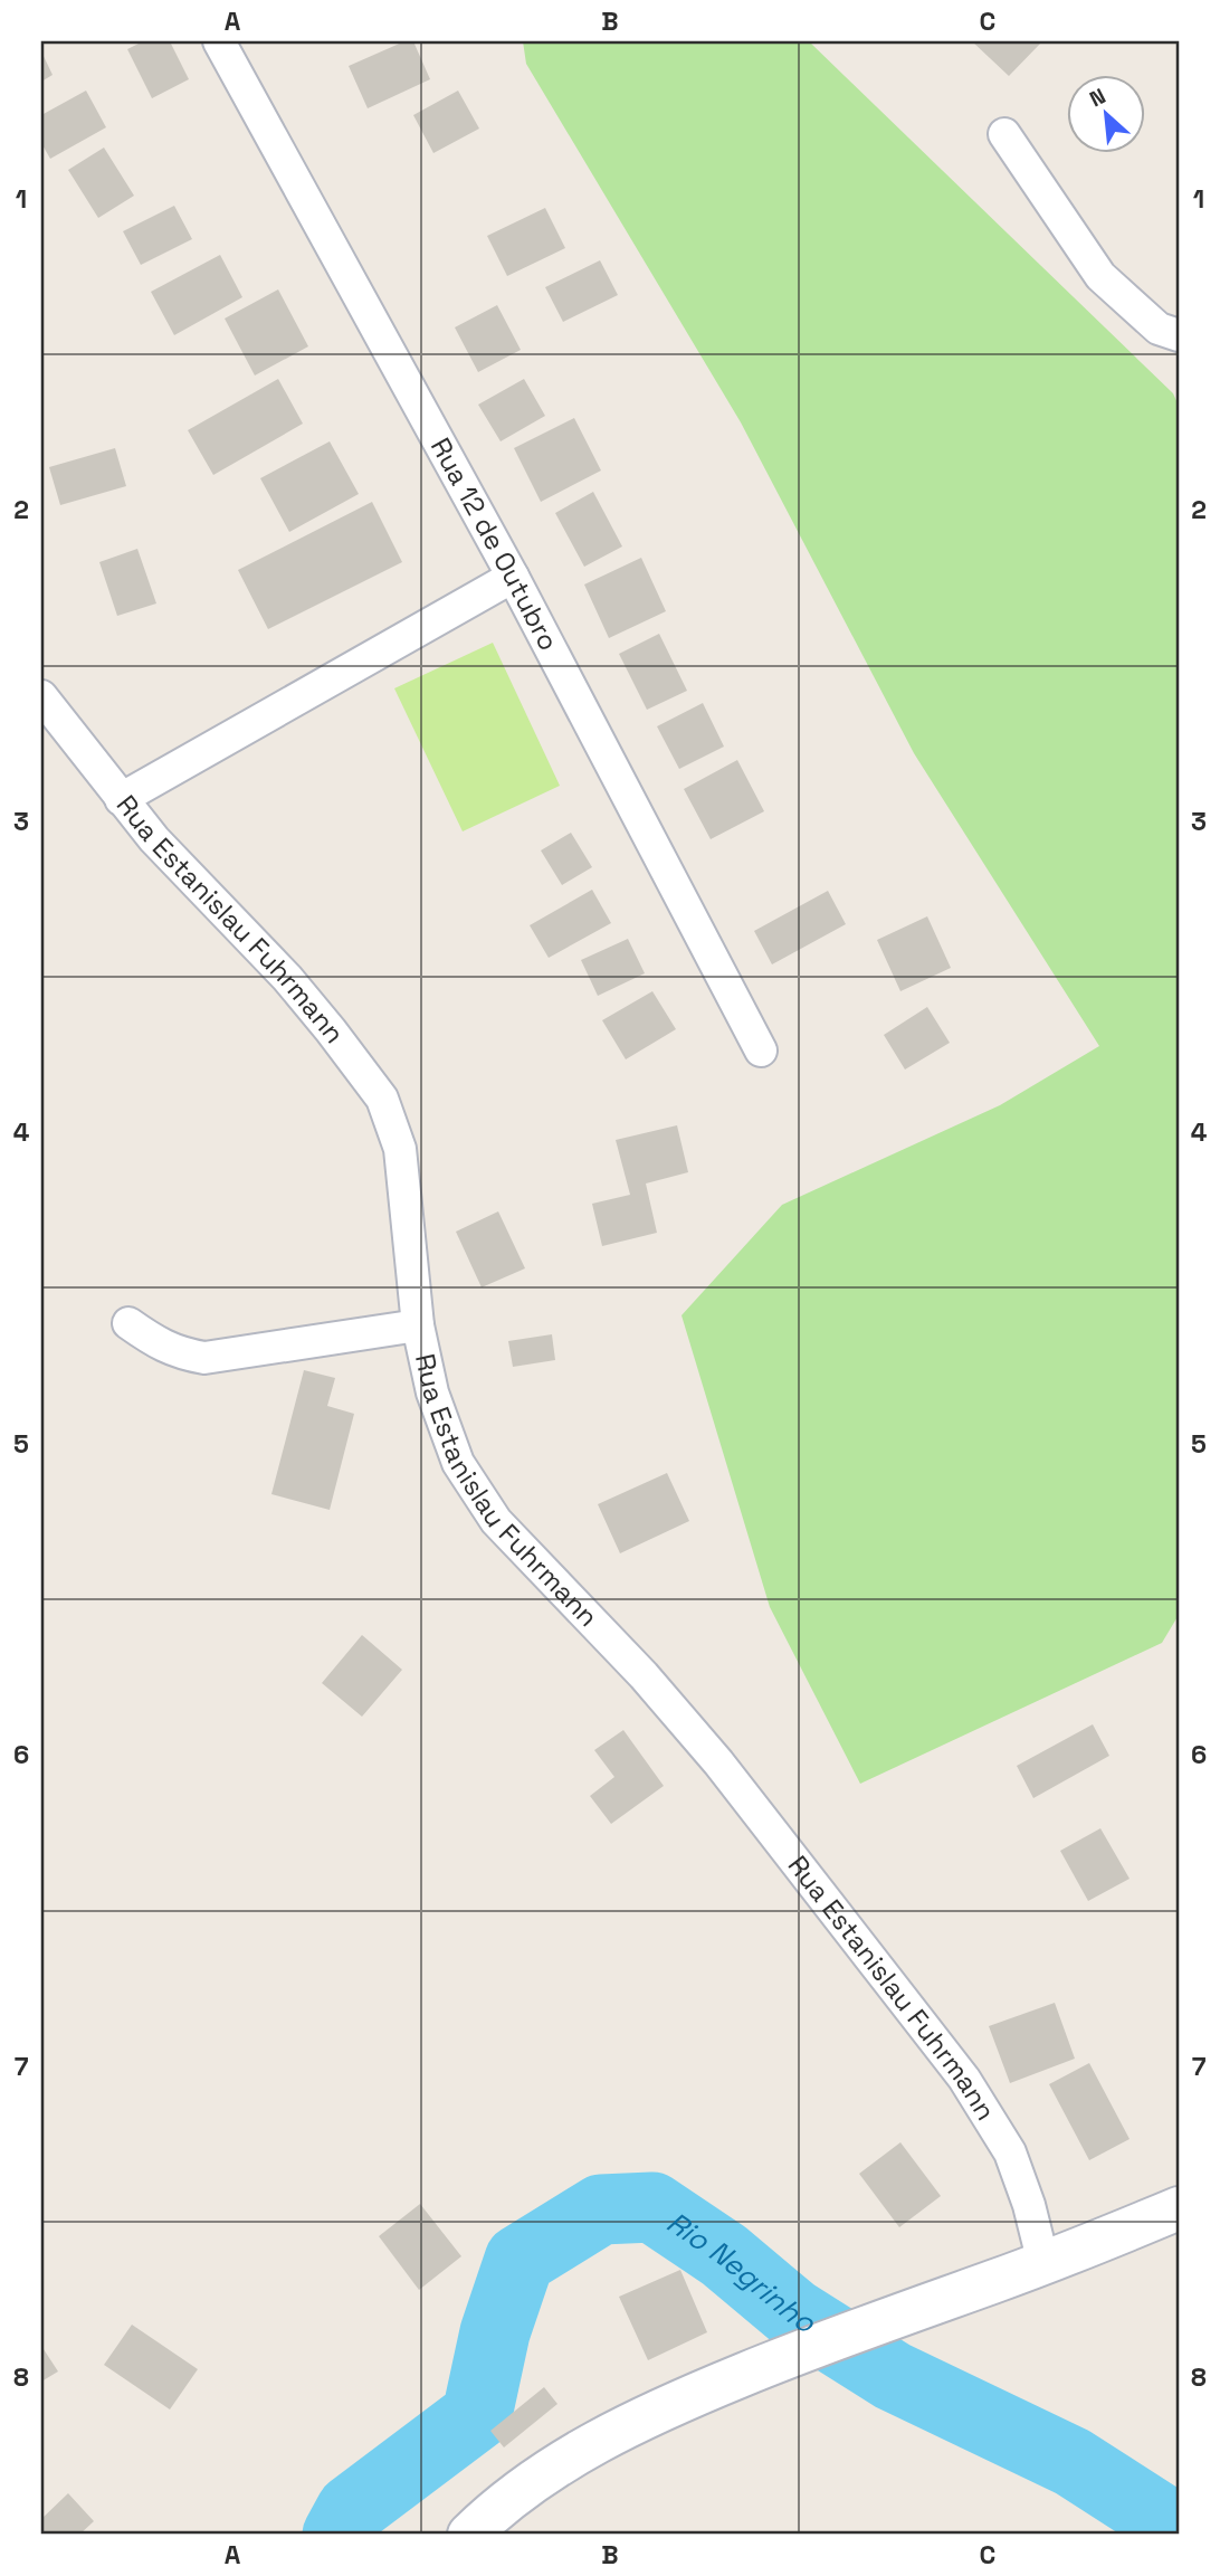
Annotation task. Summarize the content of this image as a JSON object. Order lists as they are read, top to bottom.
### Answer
{
  "streets": {
    "street": ["Rua 12 de Outubro", "Rua Estanislau Fuhrmann"]
  },
  "water": ["Rio Negrinho"],
  "north": "top left",
  "grid": {
    "columns": ["A", "B", "C"],
    "rows": [
      "1",
      "2",
      "3",
      "4",
      "5",
      "6",
      "7",
      "8"
    ]
  }
}
